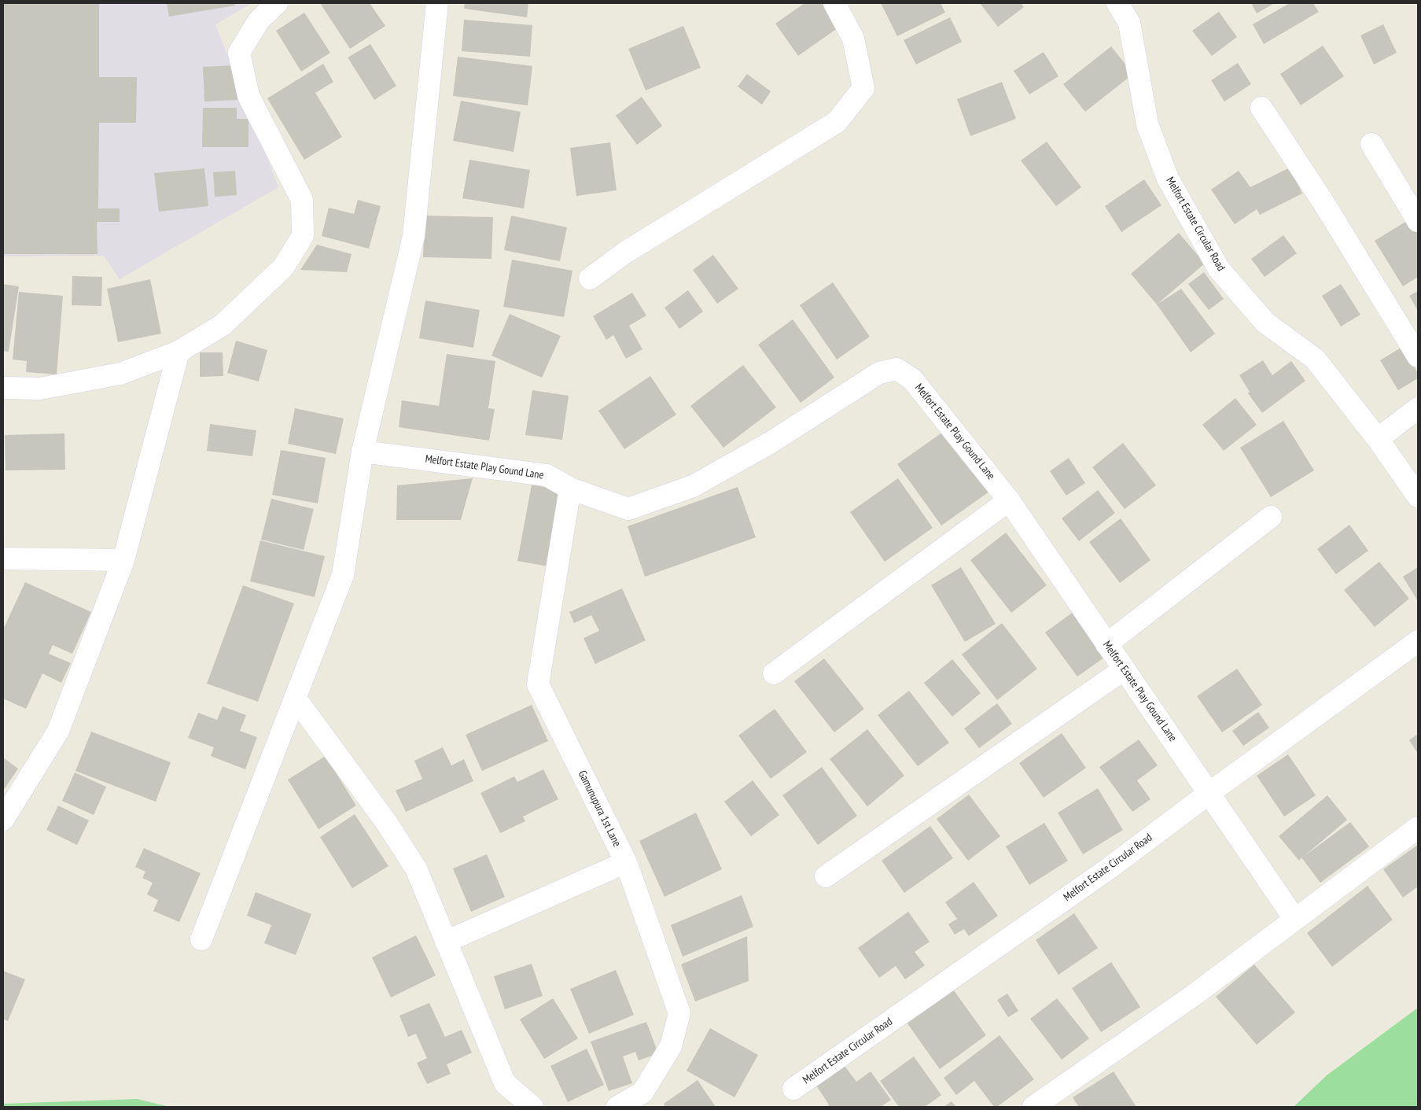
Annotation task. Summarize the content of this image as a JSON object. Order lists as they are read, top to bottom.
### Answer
{
  "streets": {
    "street": ["Melfort Estate Circular Road", "Melfort Estate Play Gound Lane", "Gamunupura 1st Lane"]
  },
  "crossings": [
    ["Melfort Estate Circular Road", "Melfort Estate Play Gound Lane"],
    ["Melfort Estate Play Gound Lane", "Gamunupura 1st Lane"]
  ]
}
